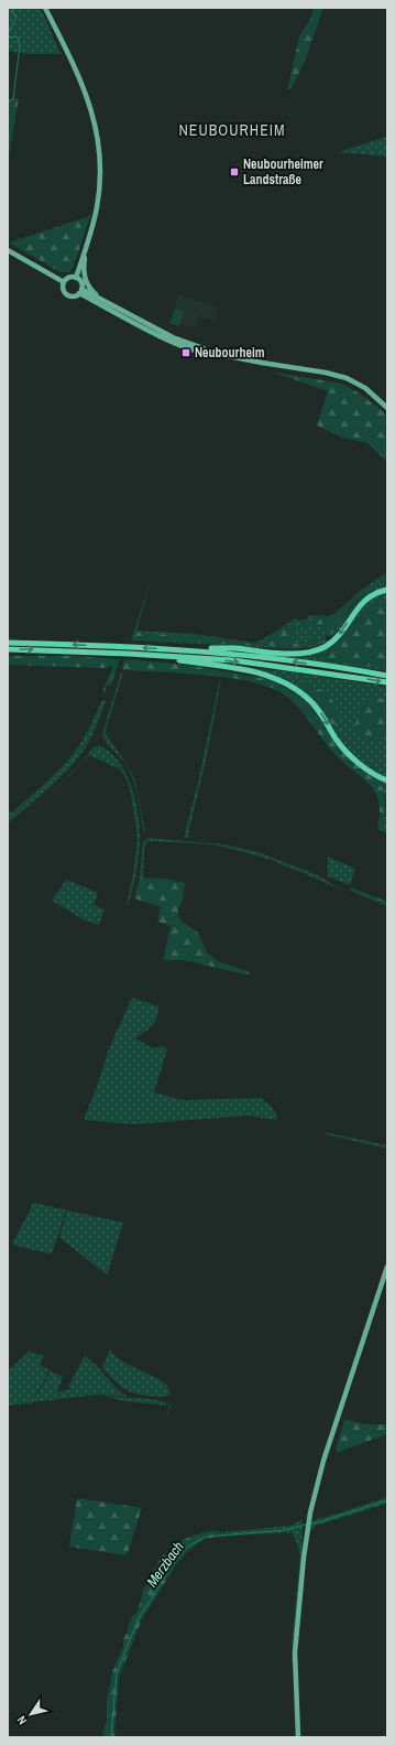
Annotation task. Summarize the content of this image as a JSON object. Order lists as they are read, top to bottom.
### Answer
{
  "districts": ["NEUBOURHEIM"],
  "water": ["Merzbach"],
  "places": {
    "transit": ["Neubourheimer Landstraße", "Neubourheim"]
  },
  "north": "bottom left"
}
